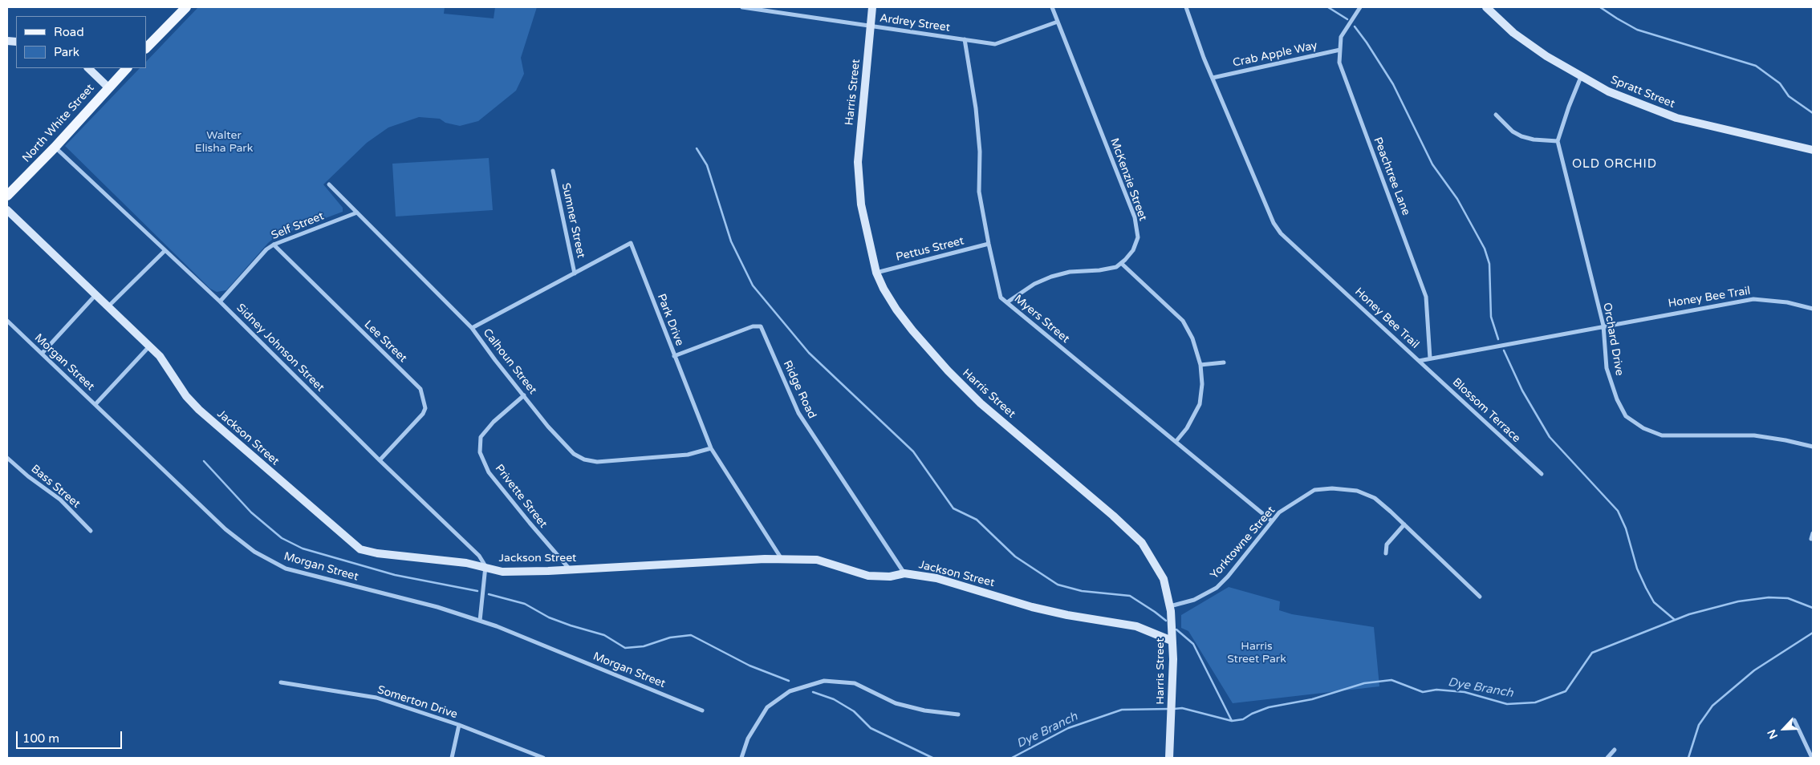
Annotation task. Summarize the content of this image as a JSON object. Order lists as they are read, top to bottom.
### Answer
{
  "streets": {
    "main road": ["North White Street"],
    "street": [
      "Ardrey Street",
      "Crab Apple Way",
      "Harris Street",
      "Spratt Street",
      "Peachtree Lane",
      "McKenzie Street",
      "Sumner Street",
      "Self Street",
      "Pettus Street",
      "Honey Bee Trail",
      "Myers Street",
      "Park Drive",
      "Orchard Drive",
      "Lee Street",
      "Sidney Johnson Street",
      "Calhoun Street",
      "Morgan Street",
      "Ridge Road",
      "Blossom Terrace",
      "Jackson Street",
      "Bass Street",
      "Privette Street",
      "Yorktowne Street",
      "Somerton Drive"
    ]
  },
  "crossings": [
    ["Ardrey Street", "Harris Street"],
    ["Ardrey Street", "McKenzie Street"],
    ["Ardrey Street", "Myers Street"],
    ["Crab Apple Way", "Peachtree Lane"],
    ["Crab Apple Way", "Honey Bee Trail"],
    ["Harris Street", "Pettus Street"],
    ["Harris Street", "Jackson Street"],
    ["Harris Street", "Yorktowne Street"],
    ["North White Street", "Sidney Johnson Street"],
    ["Peachtree Lane", "Honey Bee Trail"],
    ["Sumner Street", "Park Drive"],
    ["Self Street", "Lee Street"],
    ["Self Street", "Sidney Johnson Street"],
    ["Self Street", "Calhoun Street"],
    ["Pettus Street", "Myers Street"],
    ["Honey Bee Trail", "Orchard Drive"],
    ["Honey Bee Trail", "Blossom Terrace"],
    ["Myers Street", "Yorktowne Street"],
    ["Park Drive", "Calhoun Street"],
    ["Park Drive", "Ridge Road"],
    ["Park Drive", "Jackson Street"],
    ["Lee Street", "Sidney Johnson Street"],
    ["Sidney Johnson Street", "Jackson Street"],
    ["Calhoun Street", "Privette Street"],
    ["Ridge Road", "Jackson Street"],
    ["Jackson Street", "Privette Street"]
  ],
  "districts": ["OLD ORCHID"],
  "water": ["Dye Branch"],
  "parks": ["Walter Elisha Park", "Harris Street Park"],
  "legend": ["Road", "Park"],
  "scale_bar": "100 m",
  "north": "bottom left"
}
